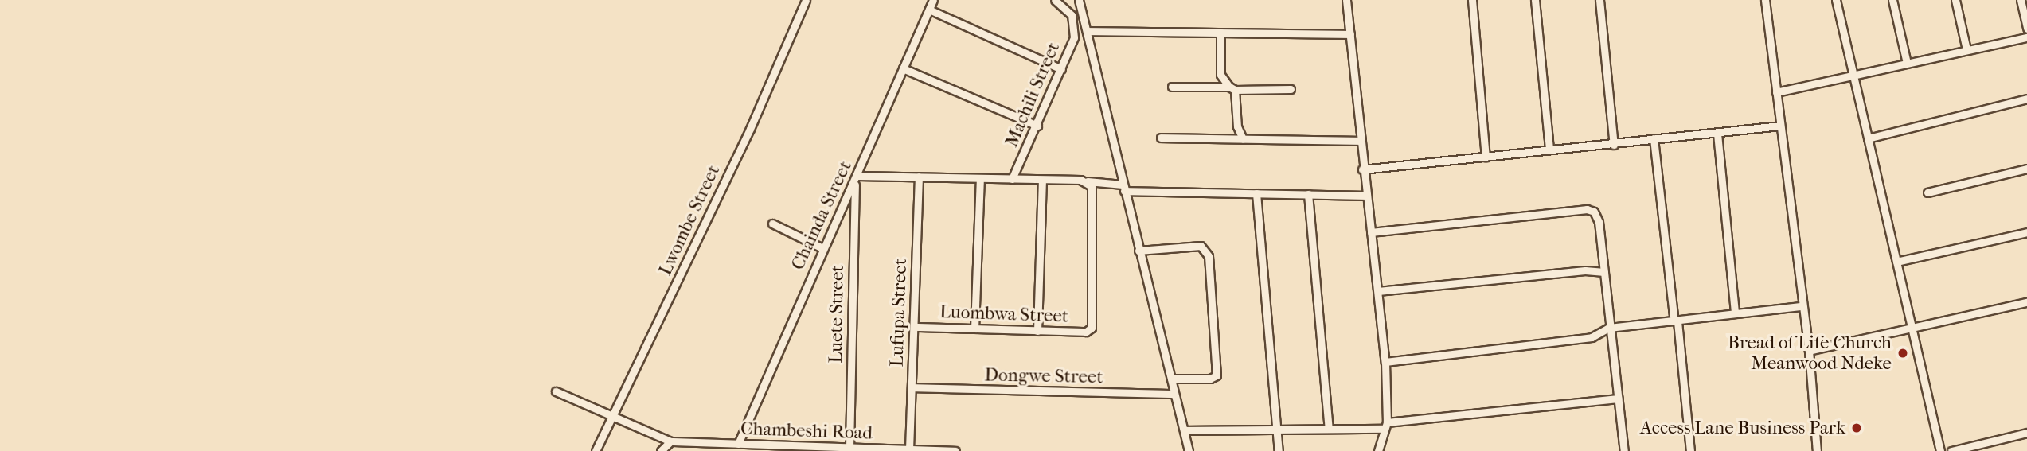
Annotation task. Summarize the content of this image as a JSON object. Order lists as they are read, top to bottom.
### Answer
{
  "streets": {
    "street": [
      "Machili Street",
      "Chainda Street",
      "Lwombe Street",
      "Lufupa Street",
      "Luete Street",
      "Luombwa Street",
      "Dongwe Street",
      "Chambeshi Road"
    ]
  },
  "crossings": [
    ["Chainda Street", "Luete Street"],
    ["Chainda Street", "Chambeshi Road"],
    ["Lufupa Street", "Luombwa Street"],
    ["Lufupa Street", "Dongwe Street"],
    ["Lufupa Street", "Chambeshi Road"],
    ["Luete Street", "Chambeshi Road"]
  ],
  "places": ["Bread of Life Church Meanwood Ndeke", "Access Lane Business Park"]
}
